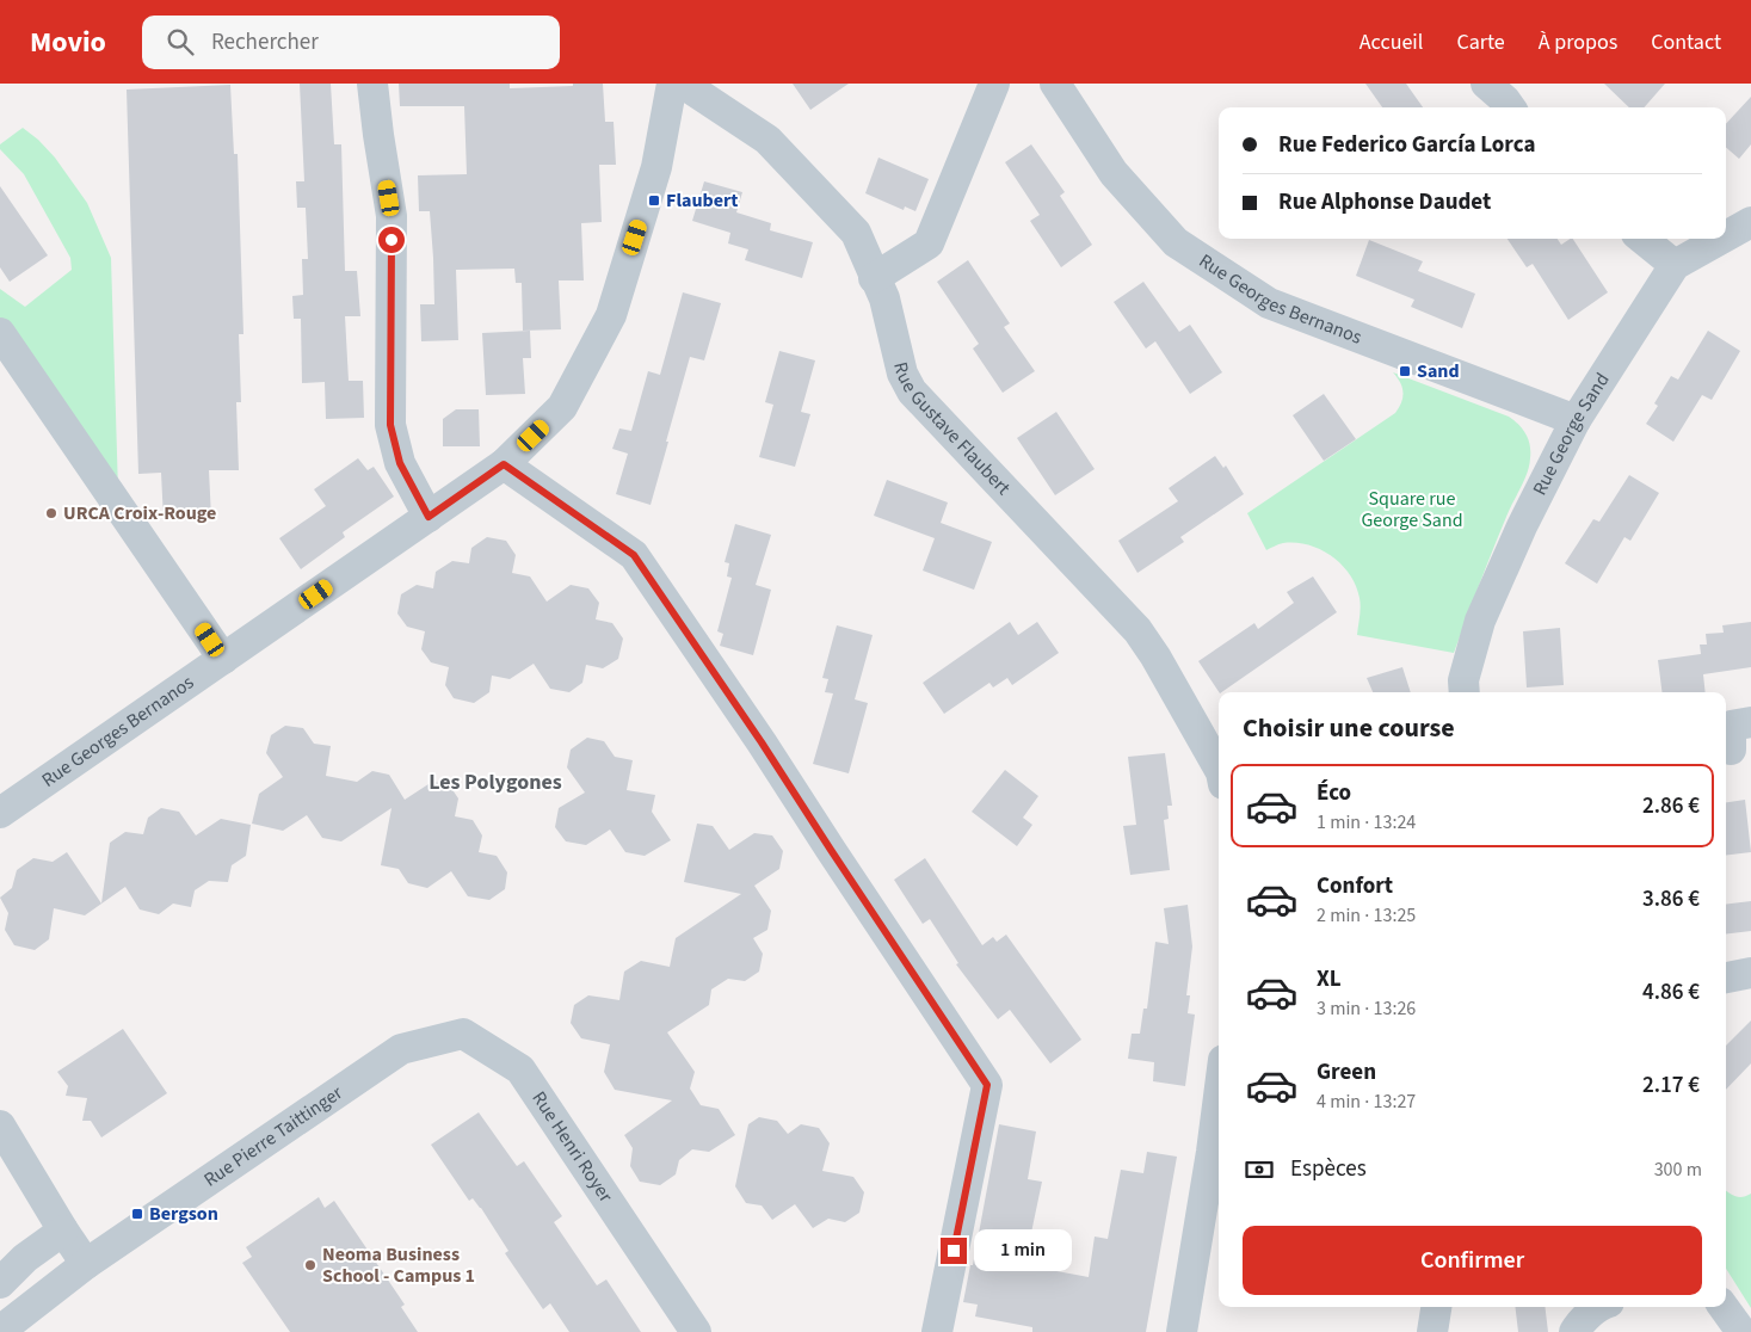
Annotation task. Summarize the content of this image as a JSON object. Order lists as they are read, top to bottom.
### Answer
{
  "streets": {
    "street": [
      "Rue Georges Bernanos",
      "Rue Gustave Flaubert",
      "Rue George Sand",
      "Rue Pierre Taittinger",
      "Rue Henri Royer"
    ]
  },
  "crossings": [
    ["Rue Georges Bernanos", "Rue George Sand"],
    ["Rue Pierre Taittinger", "Rue Henri Royer"]
  ],
  "districts": ["Les Polygones"],
  "parks": ["Square rue George Sand"],
  "places": {
    "transit": ["Flaubert", "Sand", "Bergson"],
    "other": ["URCA Croix-Rouge", "Neoma Business School - Campus 1"]
  },
  "page": {
    "header": "Movio",
    "search": "Rechercher",
    "nav": [
      "Accueil",
      "Carte",
      "À propos",
      "Contact"
    ],
    "banner": ["Rue Federico García Lorca", "Rue Alphonse Daudet"],
    "heading": "Choisir une course",
    "list": [
      {
        "name": "Éco",
        "note": "1 min · 13:24",
        "value": "2.86 €"
      },
      {
        "name": "Confort",
        "note": "2 min · 13:25",
        "value": "3.86 €"
      },
      {
        "name": "XL",
        "note": "3 min · 13:26",
        "value": "4.86 €"
      },
      {
        "name": "Green",
        "note": "4 min · 13:27",
        "value": "2.17 €"
      }
    ],
    "pay": ["Espèces", "300 m"],
    "buttons": "Confirmer",
    "bubble": "1 min"
  }
}
